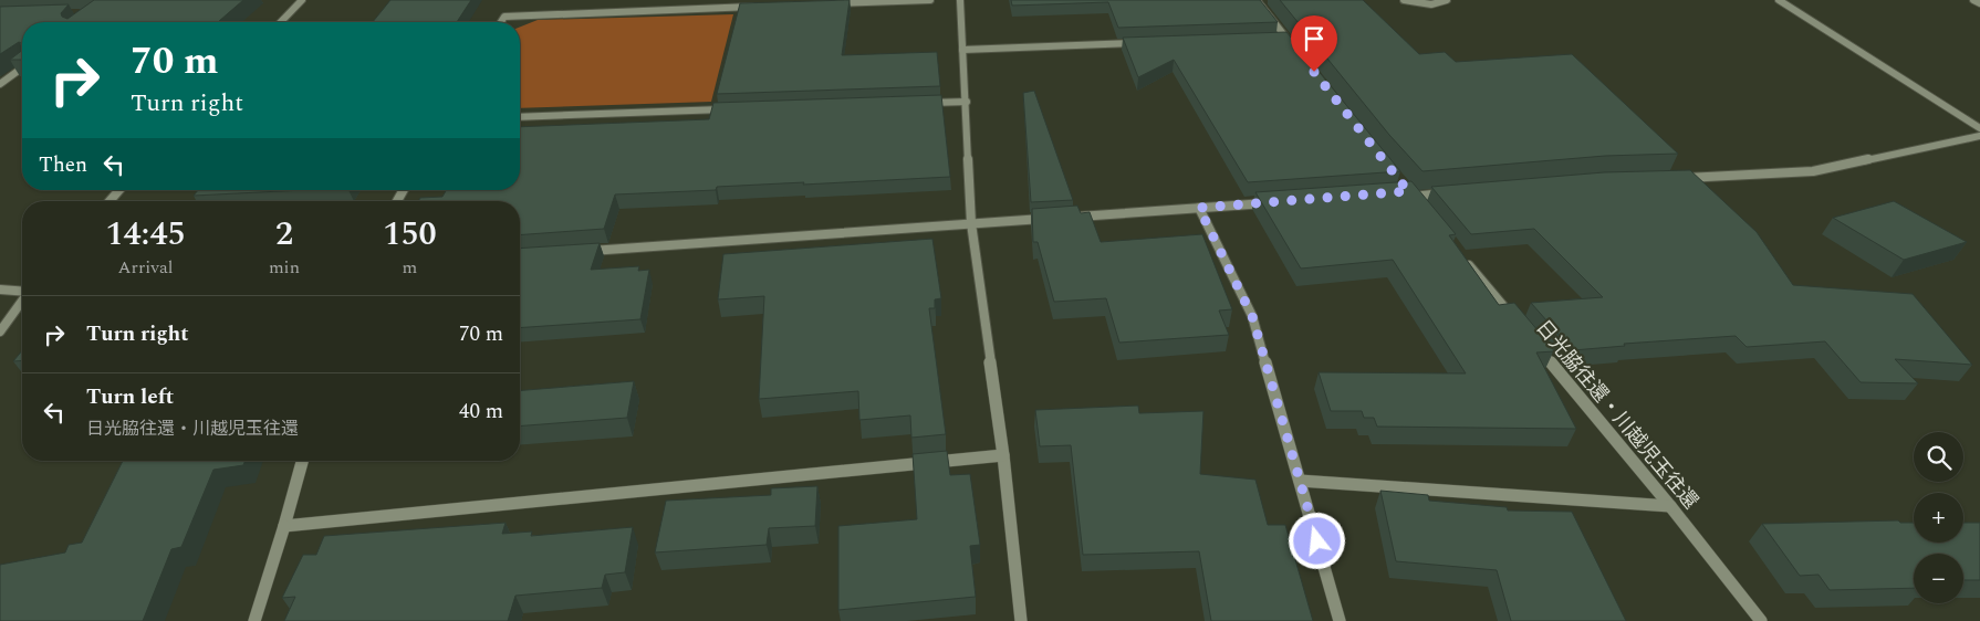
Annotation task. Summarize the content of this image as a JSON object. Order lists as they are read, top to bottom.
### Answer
{
  "streets": {
    "street": ["日光脇往還・川越児玉往還"]
  },
  "page": {
    "turn": ["70 m", "Turn right"],
    "then": "Then",
    "eta": [
      "14:45",
      "Arrival",
      "2",
      "min",
      "150",
      "m"
    ],
    "list": [
      {
        "name": "Turn right",
        "value": "70 m"
      },
      {
        "name": "Turn left",
        "note": "日光脇往還・川越児玉往還",
        "value": "40 m"
      }
    ],
    "map_buttons": ["+", "−"]
  }
}
